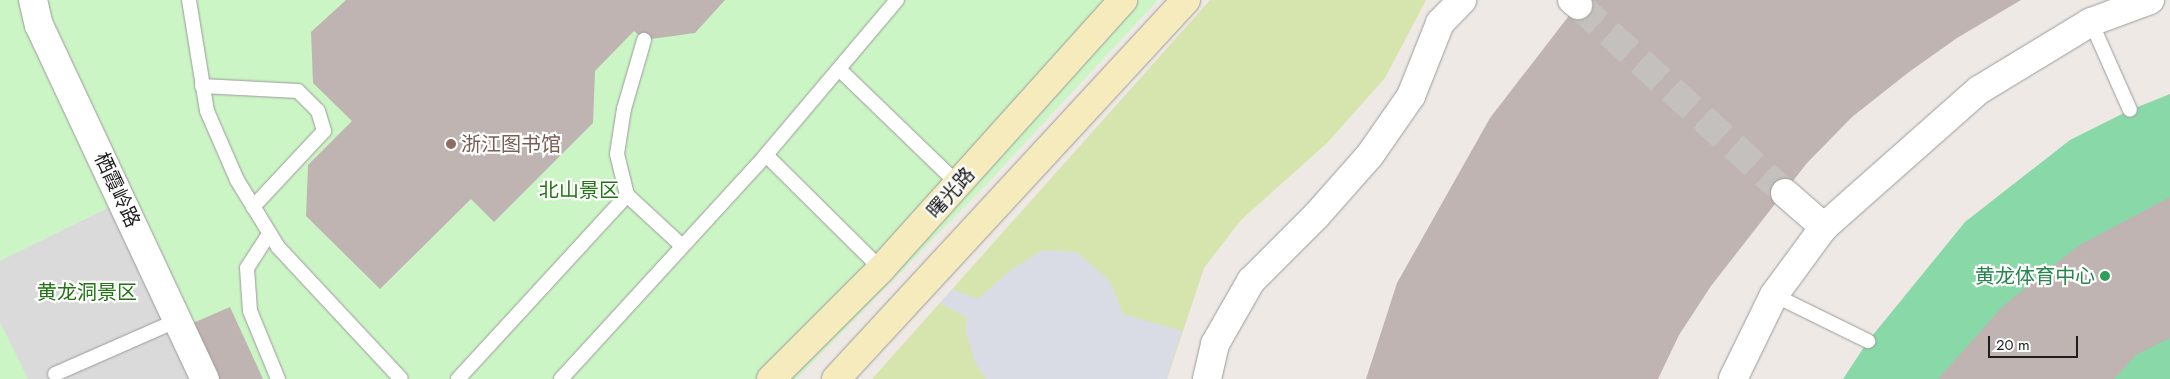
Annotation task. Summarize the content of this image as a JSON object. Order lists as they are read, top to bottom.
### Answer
{
  "streets": {
    "main road": ["曙光路"],
    "street": ["栖霞岭路"]
  },
  "parks": ["北山景区", "黄龙洞景区"],
  "places": ["浙江图书馆", "黄龙体育中心"],
  "scale_bar": "20 m"
}
